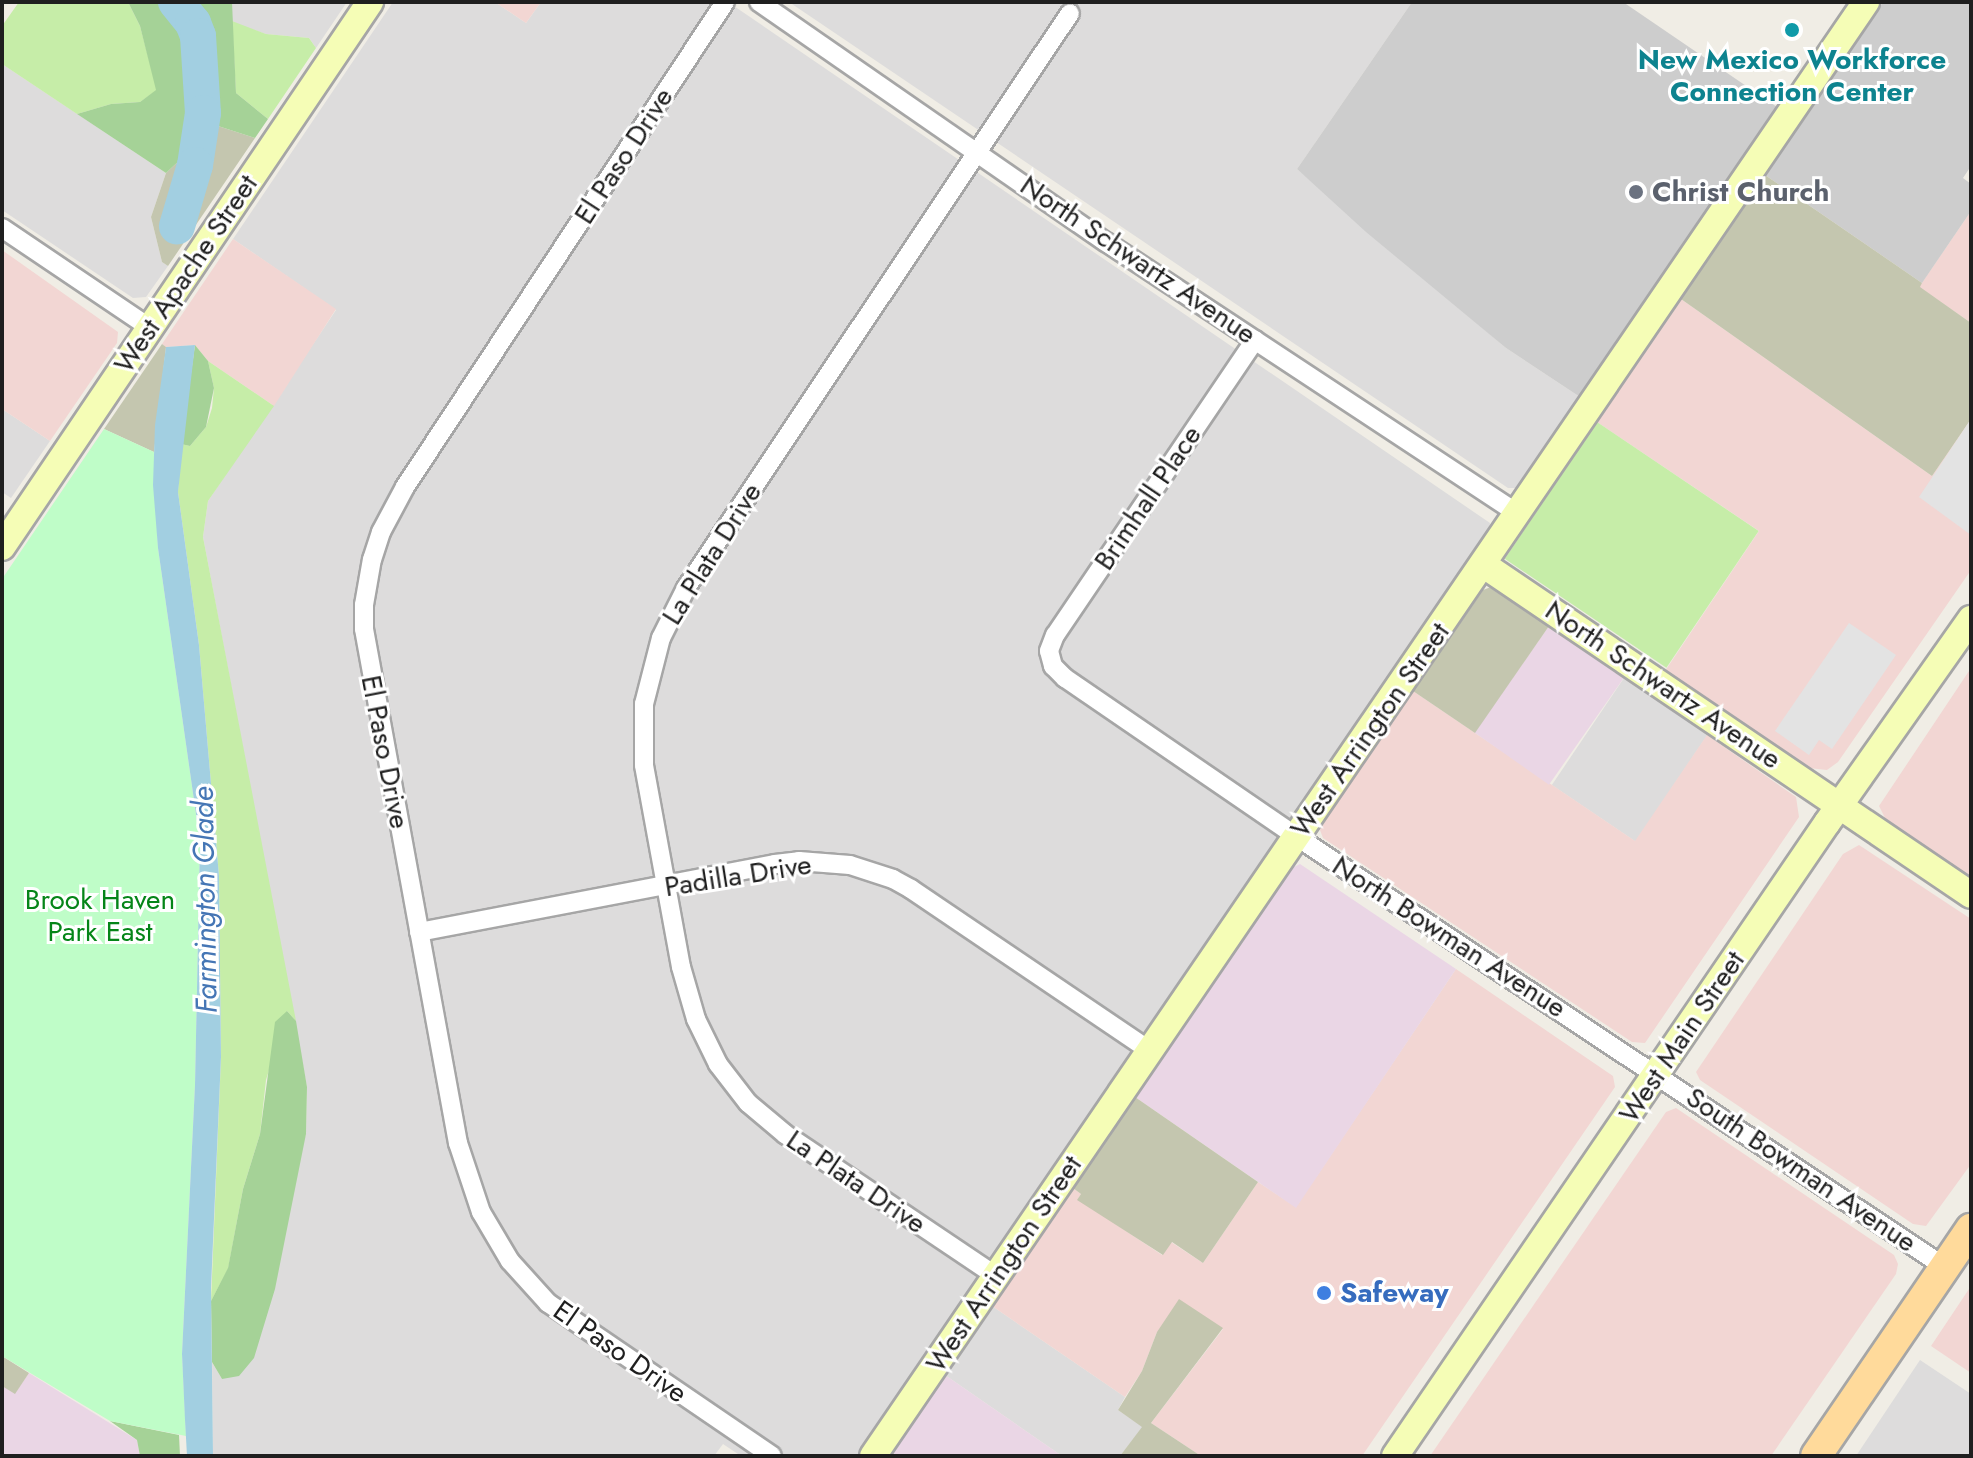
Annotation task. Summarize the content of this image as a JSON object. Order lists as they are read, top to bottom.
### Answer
{
  "streets": {
    "street": [
      "El Paso Drive",
      "North Schwartz Avenue",
      "West Apache Street",
      "Brimhall Place",
      "La Plata Drive",
      "West Arrington Street",
      "Padilla Drive",
      "North Bowman Avenue",
      "West Main Street",
      "South Bowman Avenue"
    ]
  },
  "crossings": [
    ["El Paso Drive", "Padilla Drive"],
    ["North Schwartz Avenue", "Brimhall Place"],
    ["North Schwartz Avenue", "La Plata Drive"],
    ["North Schwartz Avenue", "West Arrington Street"],
    ["North Schwartz Avenue", "West Main Street"],
    ["Brimhall Place", "North Bowman Avenue"],
    ["La Plata Drive", "West Arrington Street"],
    ["La Plata Drive", "Padilla Drive"],
    ["West Arrington Street", "Padilla Drive"],
    ["West Arrington Street", "North Bowman Avenue"],
    ["North Bowman Avenue", "West Main Street"],
    ["North Bowman Avenue", "South Bowman Avenue"],
    ["West Main Street", "South Bowman Avenue"]
  ],
  "water": ["Farmington Glade"],
  "parks": ["Brook Haven Park East"],
  "places": ["New Mexico Workforce Connection Center", "Christ Church", "Safeway"]
}
